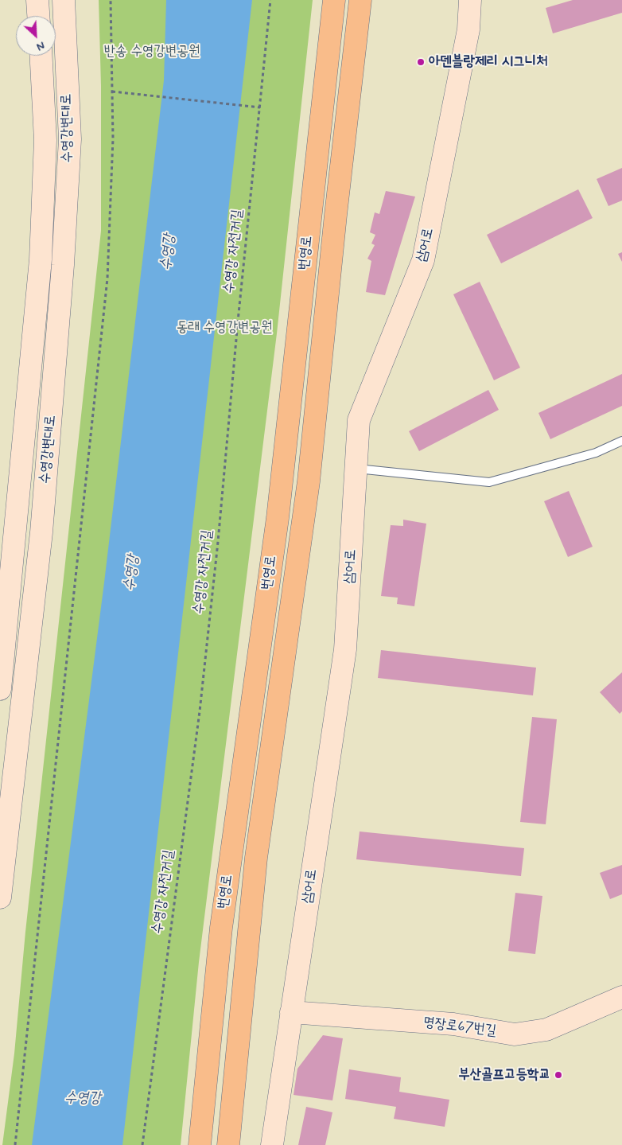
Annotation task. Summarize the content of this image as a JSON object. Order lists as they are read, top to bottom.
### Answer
{
  "streets": {
    "highway": ["번영로"],
    "main road": ["수영강변대로", "삼어로", "명장로67번길"],
    "path": ["수영강 자전거길"]
  },
  "crossings": [
    ["삼어로", "명장로67번길"]
  ],
  "water": ["수영강"],
  "parks": ["반송 수영강변공원", "동래 수영강변공원"],
  "places": ["아덴블랑제리 시그니처", "부산골프고등학교"],
  "north": "bottom right"
}
